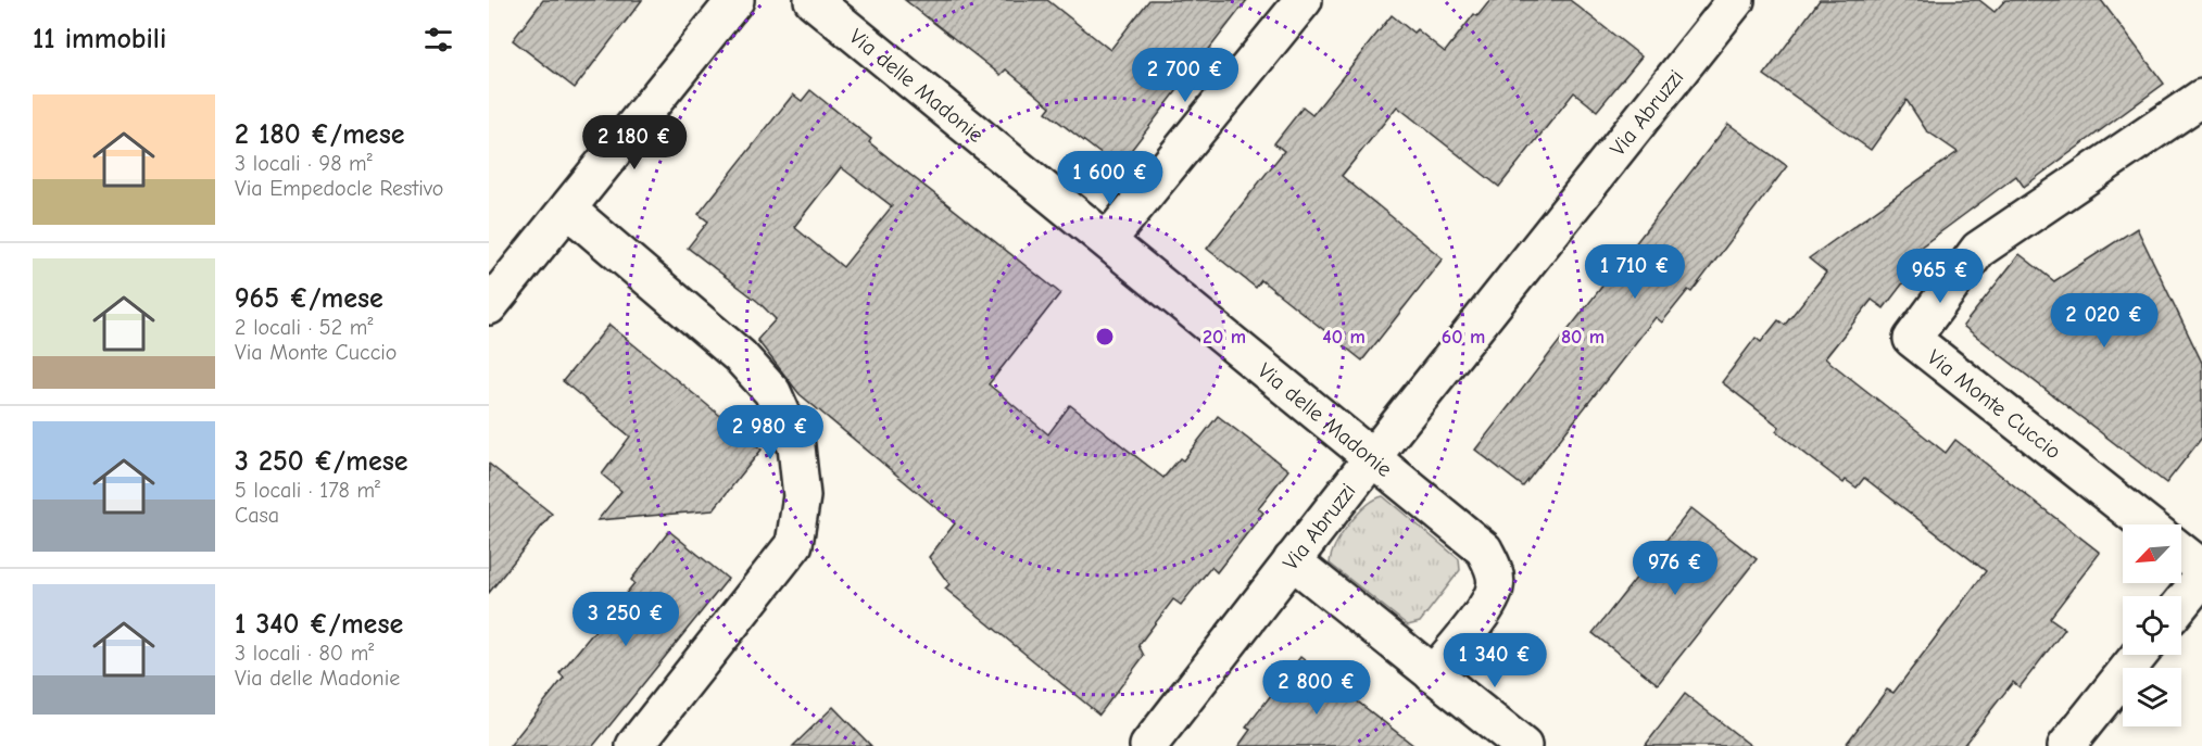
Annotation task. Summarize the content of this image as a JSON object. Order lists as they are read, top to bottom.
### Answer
{
  "streets": {
    "street": ["Via delle Madonie", "Via Abruzzi", "Via Monte Cuccio"]
  },
  "crossings": [
    ["Via delle Madonie", "Via Abruzzi"]
  ],
  "north": "bottom left",
  "page": {
    "heading": "11 immobili",
    "price": [
      "2 700 €",
      "2 180 €",
      "1 600 €",
      "1 710 €",
      "965 €",
      "2 020 €",
      "2 980 €",
      "976 €",
      "3 250 €",
      "1 340 €",
      "2 800 €"
    ],
    "list": [
      {
        "name": "2 180 €/mese",
        "note": "3 locali · 98 m² · Via Empedocle Restivo"
      },
      {
        "name": "965 €/mese",
        "note": "2 locali · 52 m² · Via Monte Cuccio"
      },
      {
        "name": "3 250 €/mese",
        "note": "5 locali · 178 m² · Casa"
      },
      {
        "name": "1 340 €/mese",
        "note": "3 locali · 80 m² · Via delle Madonie"
      }
    ]
  },
  "rings": [
    "20 m",
    "40 m",
    "60 m",
    "80 m"
  ]
}
